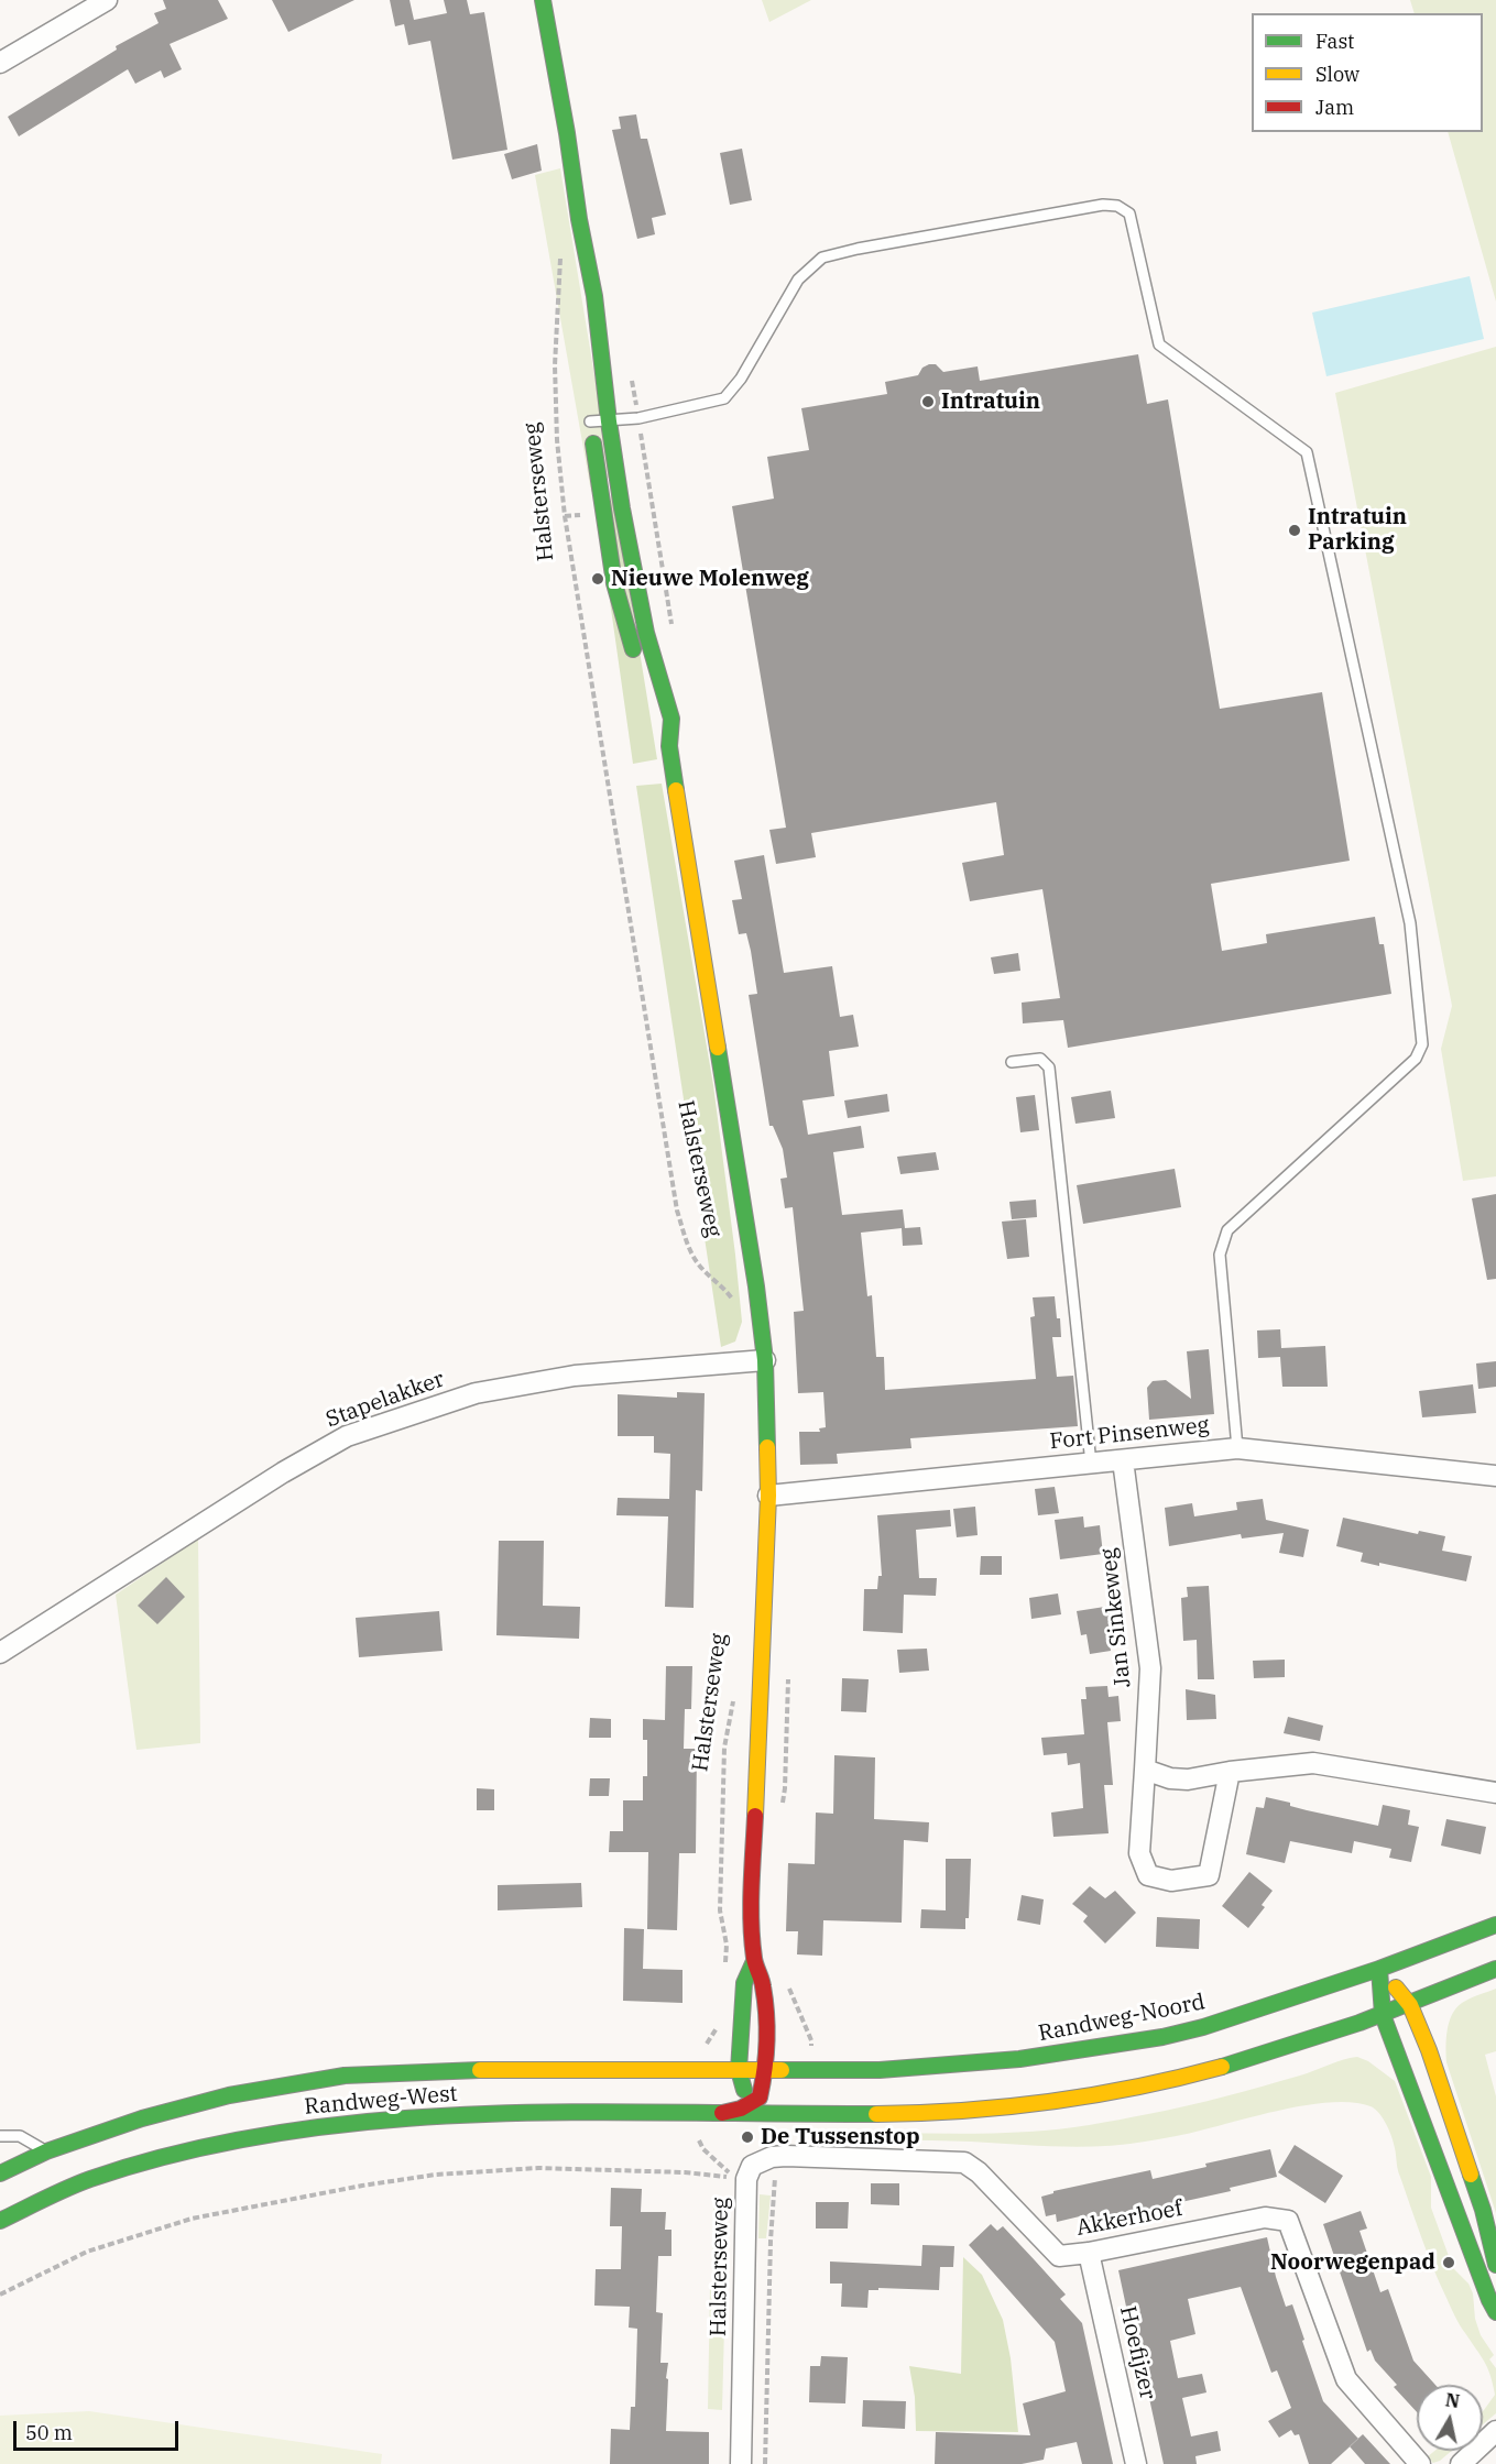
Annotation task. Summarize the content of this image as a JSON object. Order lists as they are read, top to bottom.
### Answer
{
  "streets": {
    "main road": ["Halsterseweg", "Randweg-Noord", "Randweg-West"],
    "street": [
      "Stapelakker",
      "Fort Pinsenweg",
      "Jan Sinkeweg",
      "Akkerhoef",
      "Hoefijzer"
    ]
  },
  "crossings": [
    ["Halsterseweg", "Stapelakker"],
    ["Halsterseweg", "Fort Pinsenweg"],
    ["Halsterseweg", "Randweg-Noord"],
    ["Halsterseweg", "Randweg-West"],
    ["Fort Pinsenweg", "Jan Sinkeweg"],
    ["Randweg-Noord", "Randweg-West"],
    ["Akkerhoef", "Hoefijzer"]
  ],
  "places": [
    "Intratuin",
    "Intratuin Parking",
    "Nieuwe Molenweg",
    "De Tussenstop",
    "Noorwegenpad"
  ],
  "legend": ["Fast", "Slow", "Jam"],
  "scale_bar": "50 m",
  "north": "top"
}
